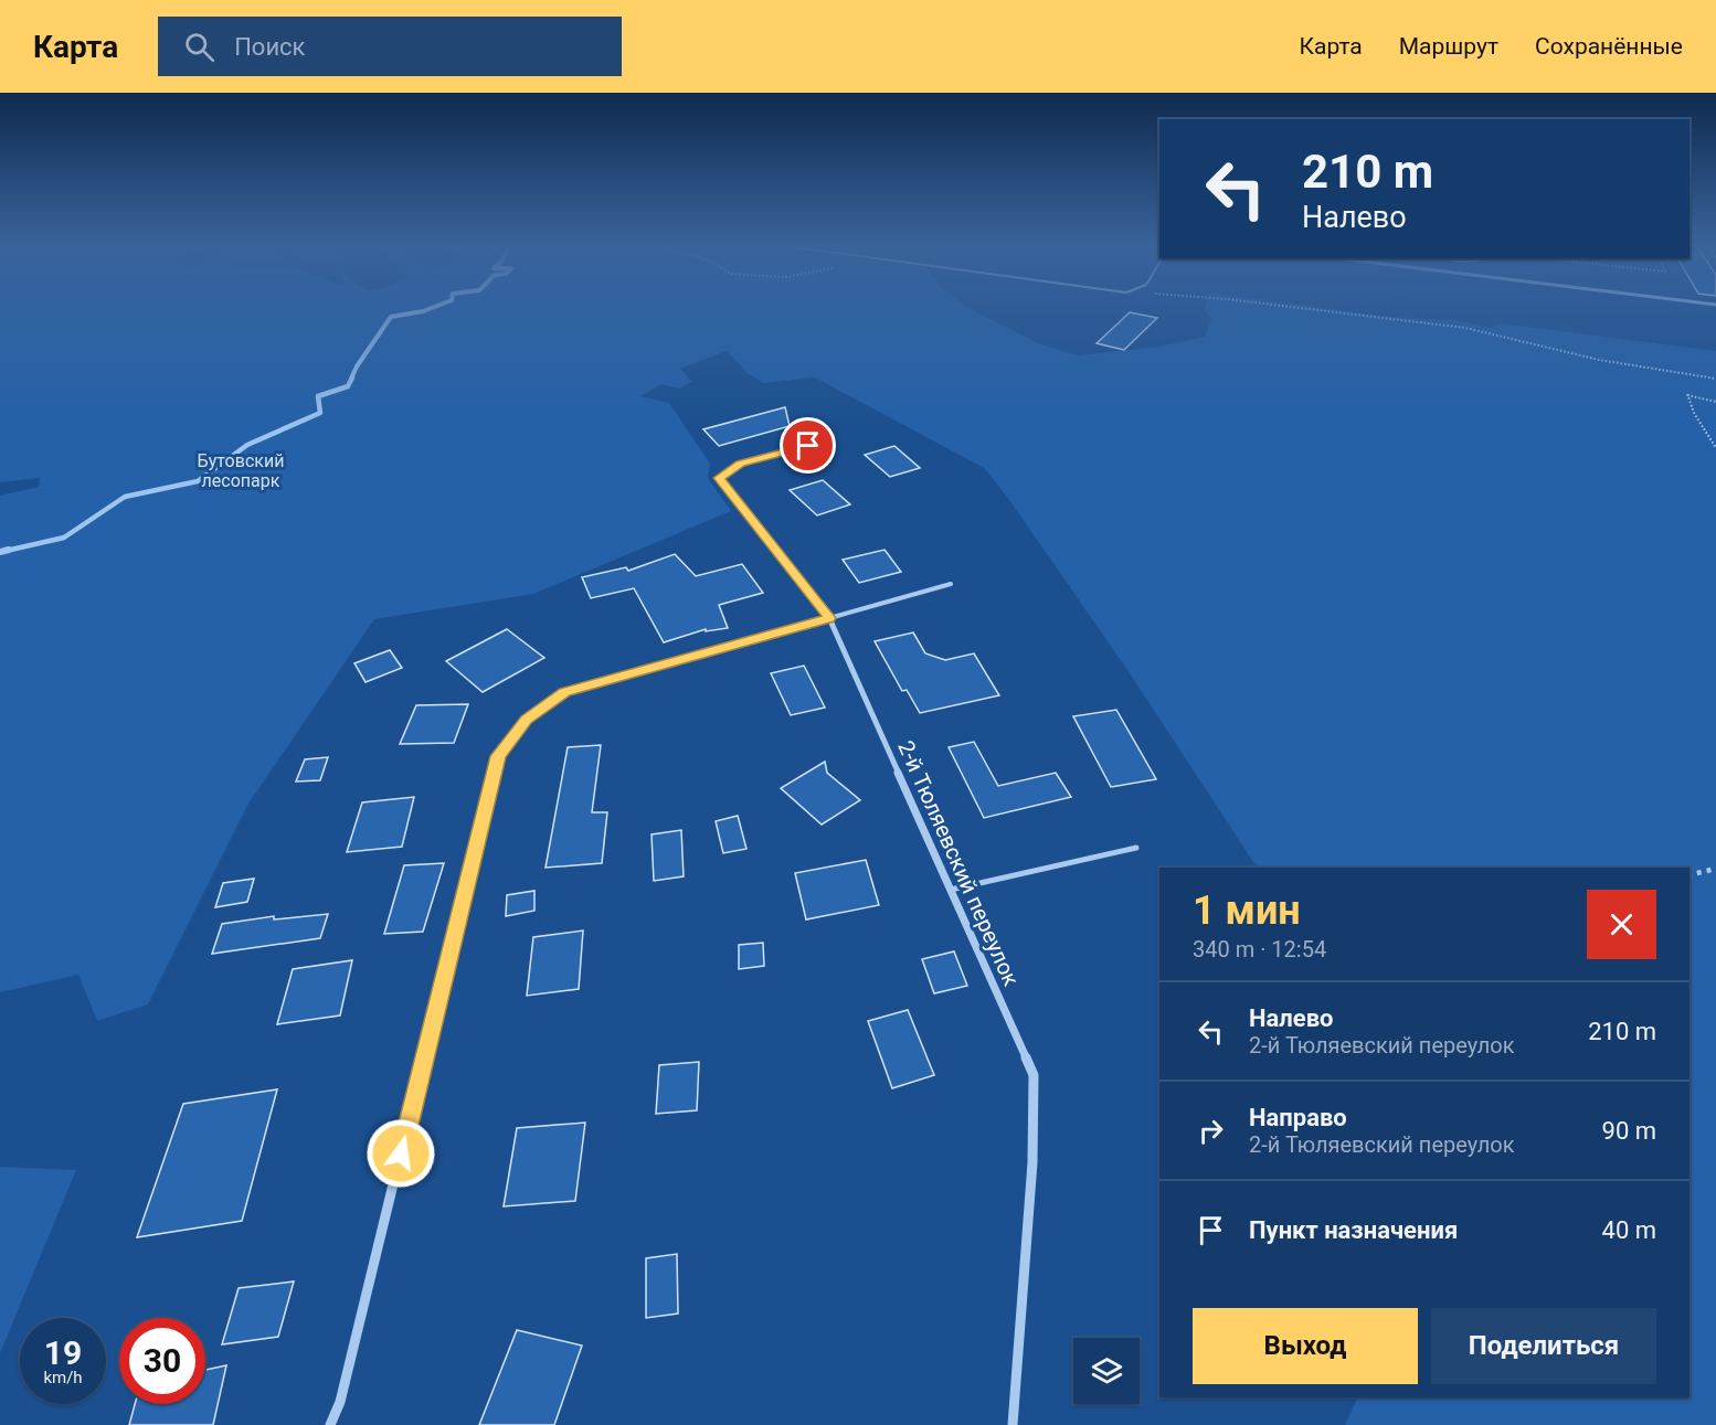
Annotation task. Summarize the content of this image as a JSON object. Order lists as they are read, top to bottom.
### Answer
{
  "streets": {
    "street": ["2-й Тюляевский переулок"]
  },
  "parks": ["Бутовский лесопарк"],
  "page": {
    "header": "Карта",
    "search": "Поиск",
    "nav": ["Карта", "Маршрут", "Сохранённые"],
    "turn": ["210 m", "Налево"],
    "heading": ["1 мин", "340 m · 12:54"],
    "list": [
      {
        "name": "Налево",
        "note": "2-й Тюляевский переулок",
        "value": "210 m"
      },
      {
        "name": "Направо",
        "note": "2-й Тюляевский переулок",
        "value": "90 m"
      },
      {
        "name": "Пункт назначения",
        "value": "40 m"
      }
    ],
    "buttons": ["Выход", "Поделиться"],
    "speed": "19 km/h",
    "limit": "30"
  }
}
